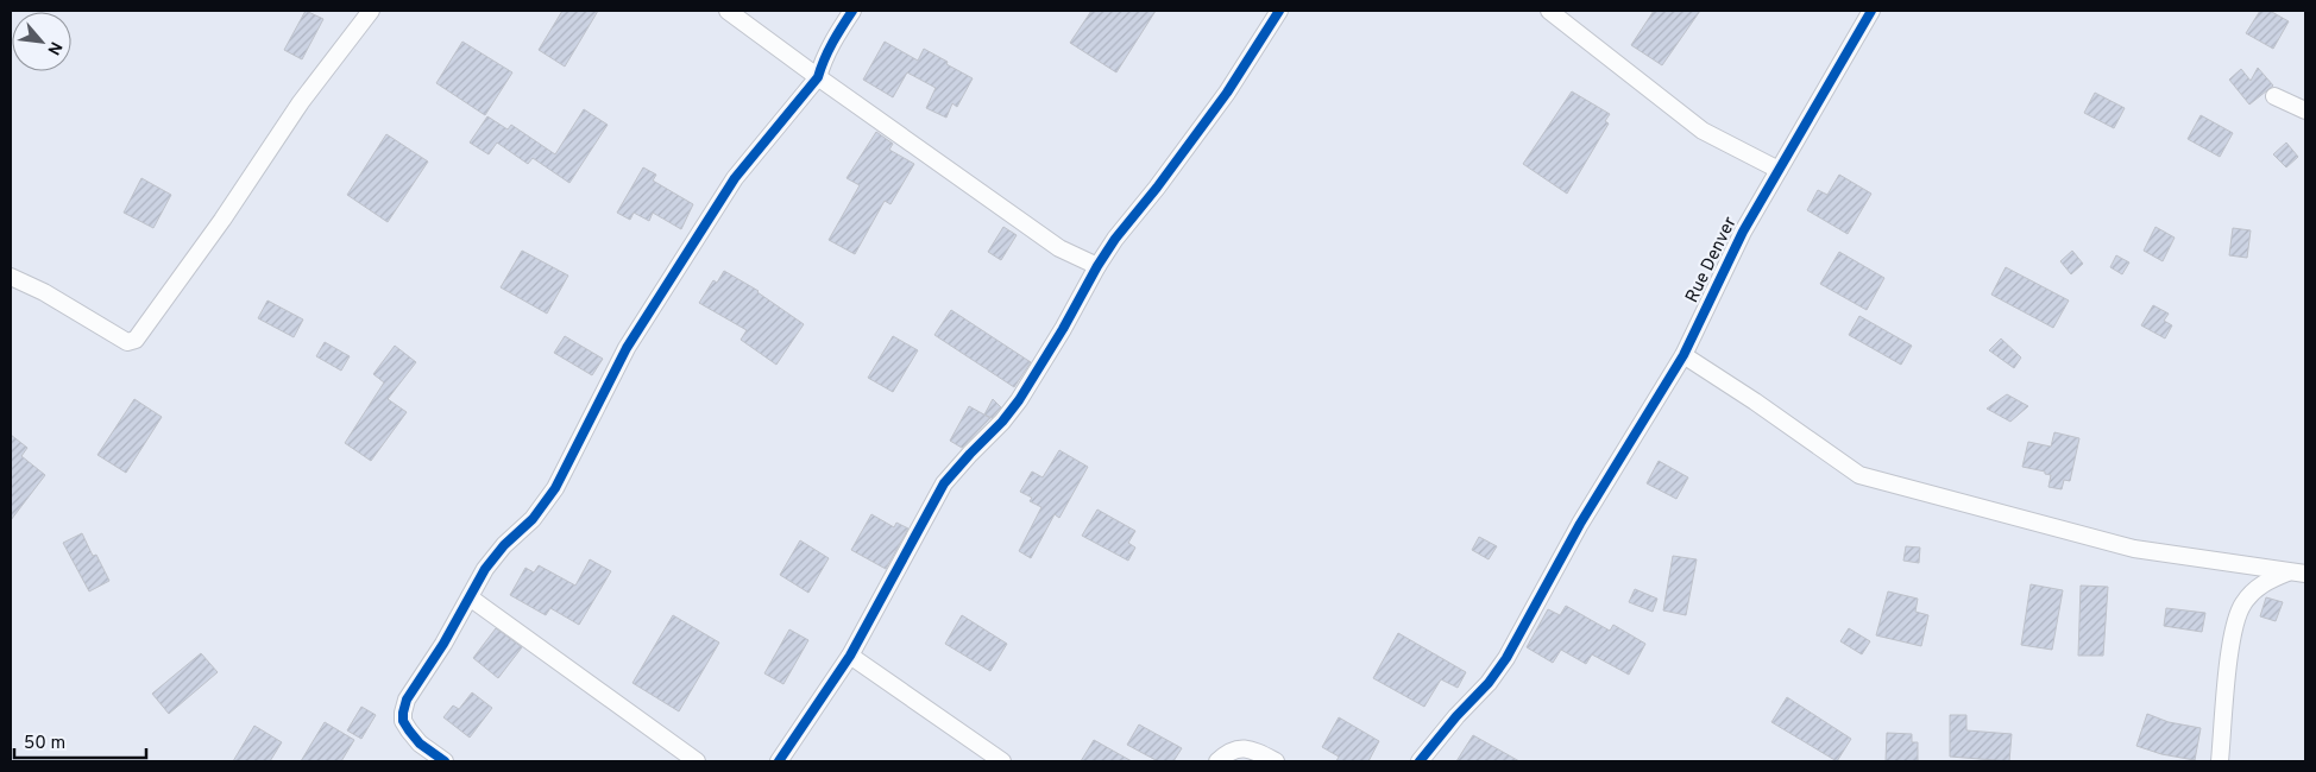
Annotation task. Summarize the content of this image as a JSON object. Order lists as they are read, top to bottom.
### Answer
{
  "streets": {
    "street": ["Rue Denver"]
  },
  "scale_bar": "50 m",
  "north": "bottom right"
}
